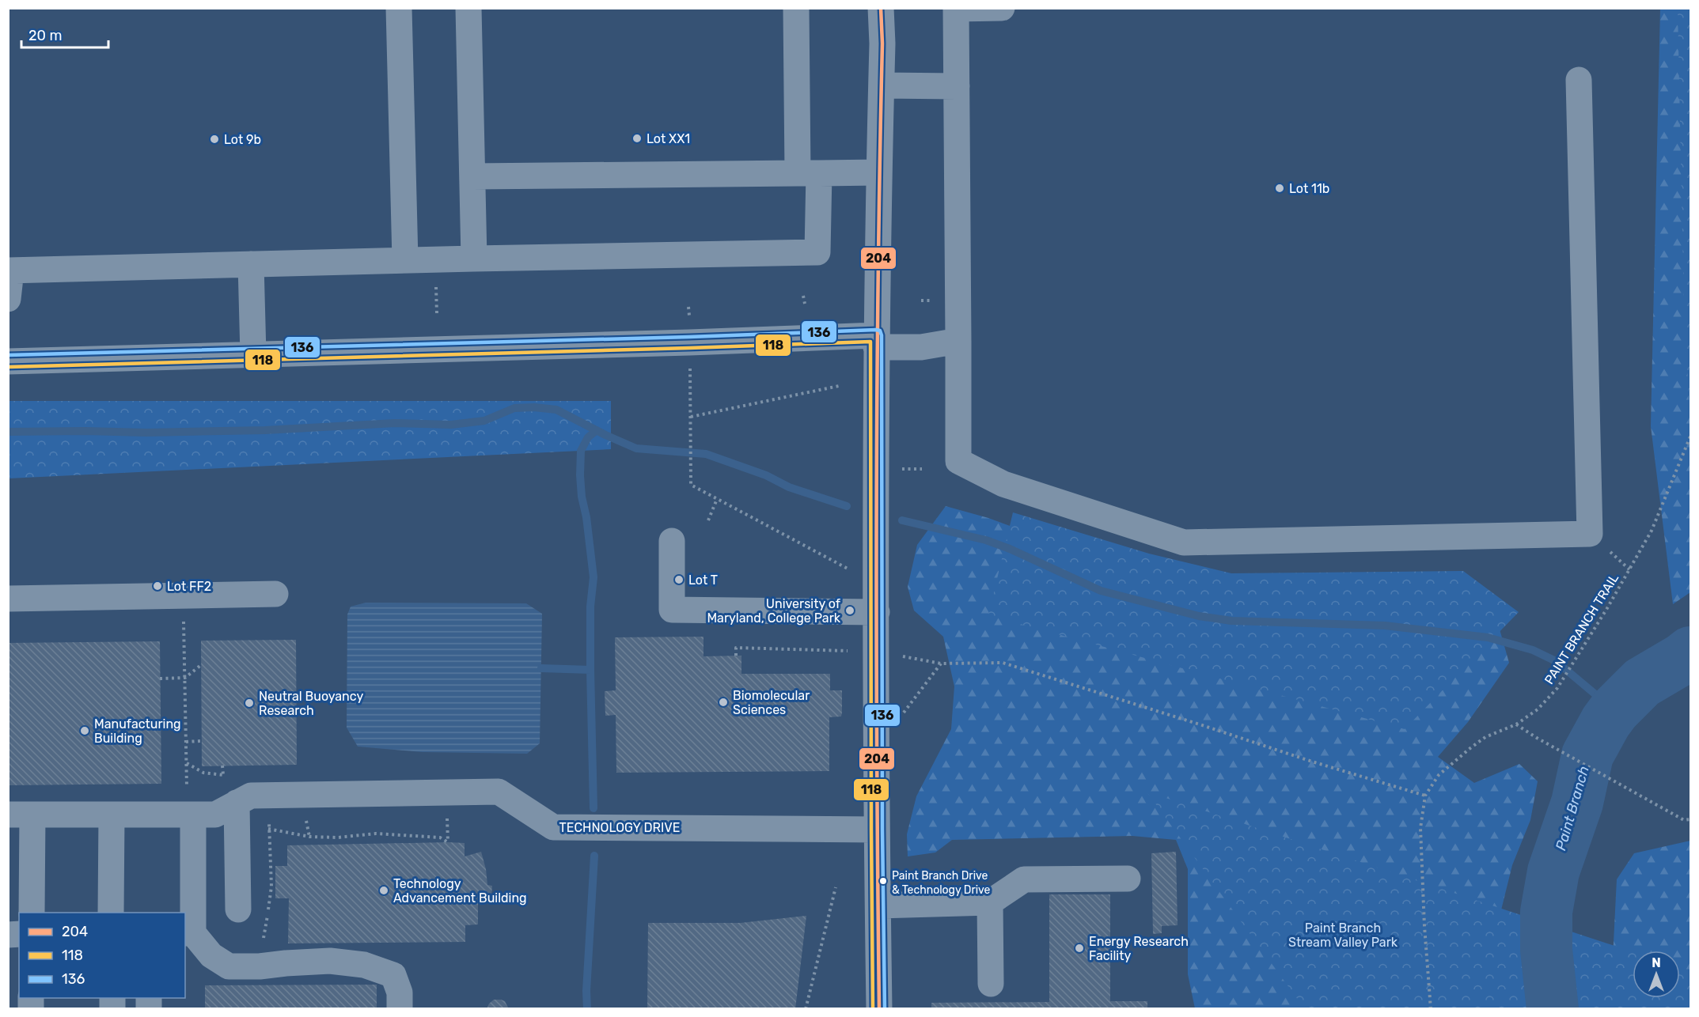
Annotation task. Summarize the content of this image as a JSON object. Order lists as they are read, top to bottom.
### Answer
{
  "streets": {
    "street": ["TECHNOLOGY DRIVE"],
    "path": ["PAINT BRANCH TRAIL"]
  },
  "water": ["Paint Branch"],
  "parks": ["Paint Branch Stream Valley Park"],
  "places": [
    "Lot XX1",
    "Lot 9b",
    "Lot 11b",
    "Lot T",
    "Lot FF2",
    "University of Maryland, College Park",
    "Biomolecular Sciences",
    "Neutral Buoyancy Research",
    "Manufacturing Building",
    "Paint Branch Drive & Technology Drive",
    "Technology Advancement Building",
    "Energy Research Facility"
  ],
  "lines": ["transit line 204", "transit line 136", "transit line 118"],
  "legend": ["204", "118", "136"],
  "scale_bar": "20 m",
  "north": "top"
}
